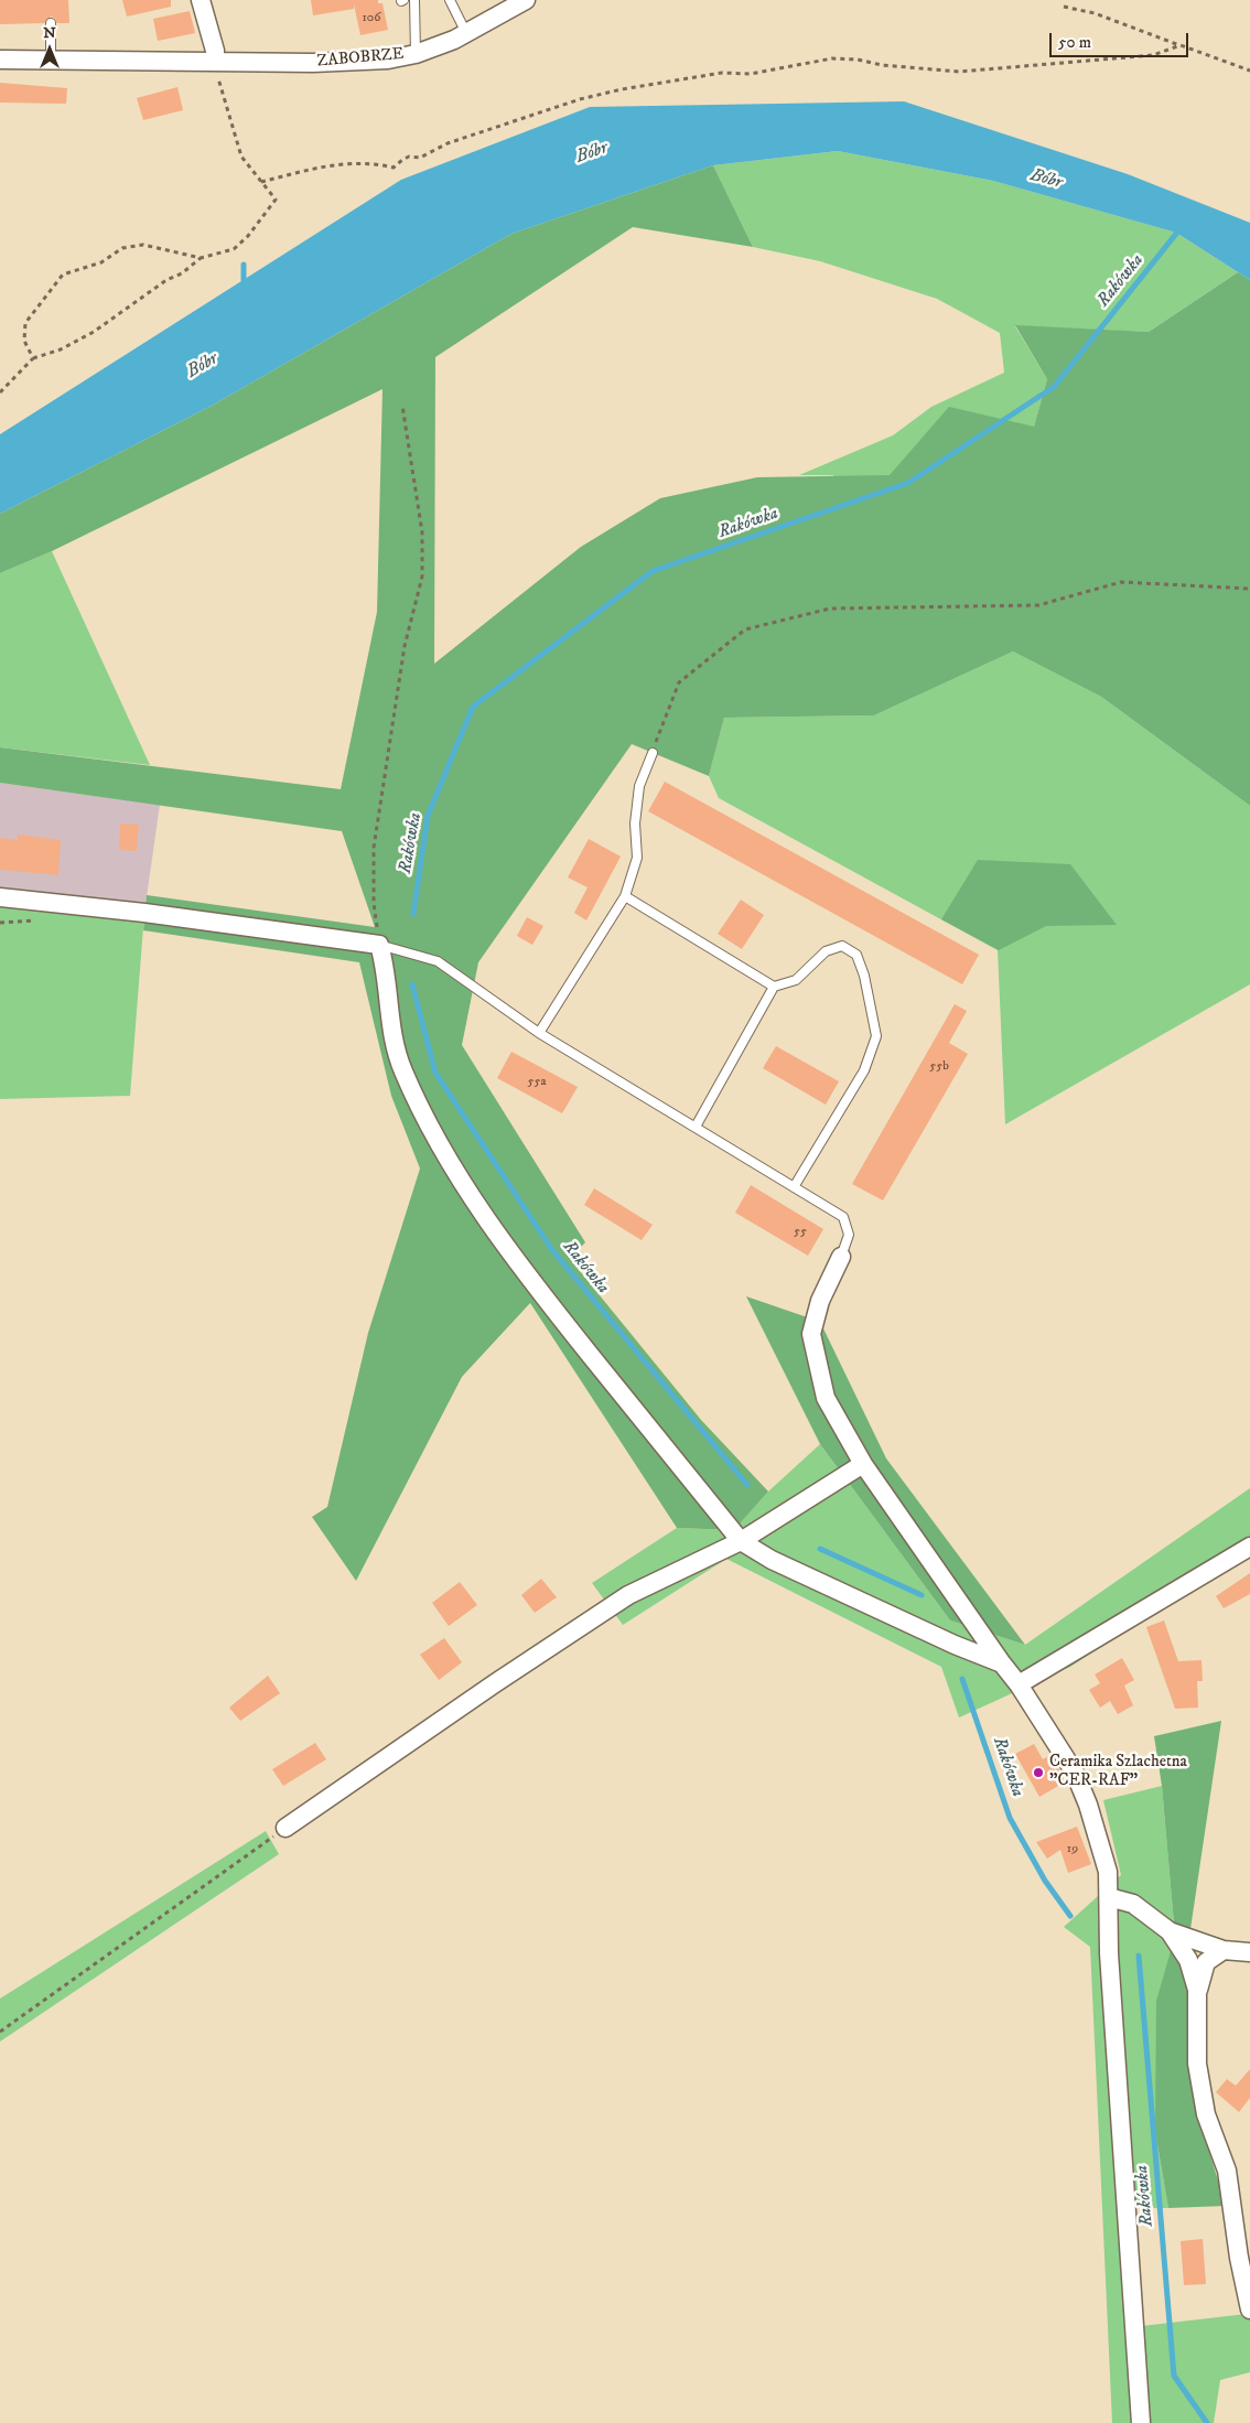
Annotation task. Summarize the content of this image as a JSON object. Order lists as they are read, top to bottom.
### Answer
{
  "streets": {
    "street": ["ZABOBRZE"]
  },
  "water": ["Bóbr", "Rakówka"],
  "places": ["Ceramika Szlachetna \"CER-RAF\""],
  "house_numbers": [
    "106",
    "55b",
    "55a",
    "55",
    "19"
  ],
  "scale_bar": "50 m",
  "north": "top"
}
